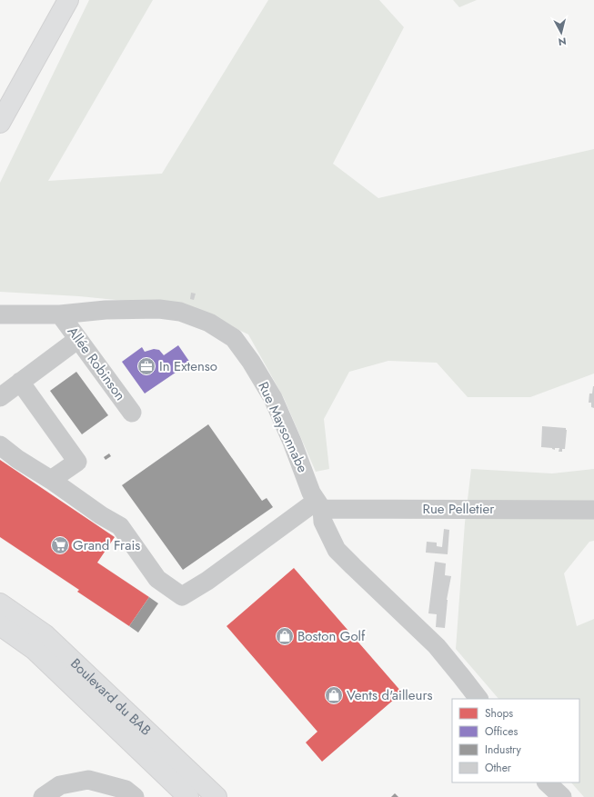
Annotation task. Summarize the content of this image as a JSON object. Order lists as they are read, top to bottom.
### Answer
{
  "streets": {
    "main road": ["Boulevard du BAB"],
    "street": ["Allée Robinson", "Rue Maysonnabe", "Rue Pelletier"]
  },
  "crossings": [
    ["Allée Robinson", "Rue Maysonnabe"],
    ["Rue Maysonnabe", "Rue Pelletier"]
  ],
  "places": {
    "office": ["In Extenso"],
    "supermarket": ["Grand Frais"],
    "shop": ["Boston Golf", "Vents d'ailleurs"]
  },
  "legend": [
    "Shops",
    "Offices",
    "Industry",
    "Other"
  ],
  "north": "bottom"
}
